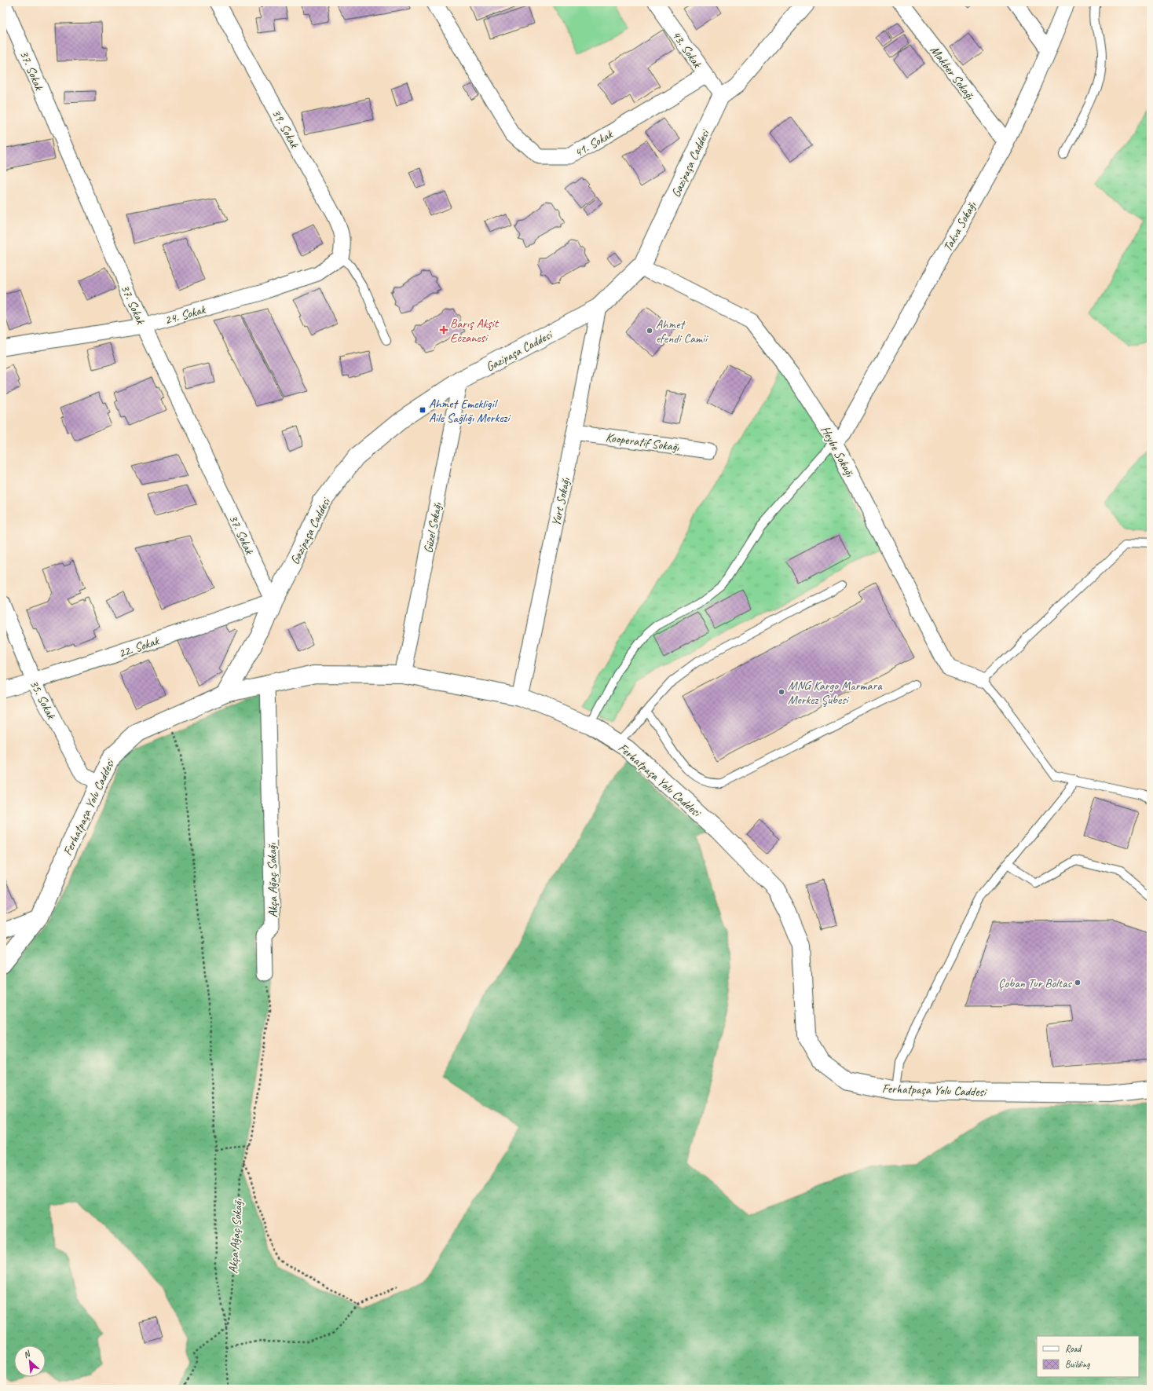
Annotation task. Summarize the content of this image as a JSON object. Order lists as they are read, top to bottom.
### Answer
{
  "streets": {
    "main road": ["Gazipaşa Caddesi", "Ferhatpaşa Yolu Caddesi"],
    "street": [
      "43. Sokak",
      "37. Sokak",
      "Makber Sokağı",
      "39. Sokak",
      "41. Sokak",
      "Takva Sokağı",
      "24. Sokak",
      "Kooperatif Sokağı",
      "Heybe Sokağı",
      "Yurt Sokağı",
      "Güzel Sokağı",
      "22. Sokak",
      "35. Sokak",
      "Akça Ağaç Sokağı"
    ]
  },
  "crossings": [
    ["43. Sokak", "41. Sokak"],
    ["43. Sokak", "Gazipaşa Caddesi"],
    ["37. Sokak", "Gazipaşa Caddesi"],
    ["37. Sokak", "24. Sokak"],
    ["37. Sokak", "22. Sokak"],
    ["Makber Sokağı", "Takva Sokağı"],
    ["39. Sokak", "24. Sokak"],
    ["Gazipaşa Caddesi", "Heybe Sokağı"],
    ["Gazipaşa Caddesi", "Yurt Sokağı"],
    ["Gazipaşa Caddesi", "Güzel Sokağı"],
    ["Gazipaşa Caddesi", "22. Sokak"],
    ["Gazipaşa Caddesi", "Ferhatpaşa Yolu Caddesi"],
    ["Takva Sokağı", "Heybe Sokağı"],
    ["Kooperatif Sokağı", "Yurt Sokağı"],
    ["Yurt Sokağı", "Ferhatpaşa Yolu Caddesi"],
    ["Güzel Sokağı", "Ferhatpaşa Yolu Caddesi"],
    ["22. Sokak", "35. Sokak"],
    ["35. Sokak", "Ferhatpaşa Yolu Caddesi"],
    ["Ferhatpaşa Yolu Caddesi", "Akça Ağaç Sokağı"]
  ],
  "places": {
    "health": ["Barış Akşit Eczanesi"],
    "other": ["Ahmet efendi Camii", "MNG Kargo Marmara Merkez Şubesi", "Çoban Tur Boltas"],
    "transit": ["Ahmet Emekligil Aile Sağlığı Merkezi"]
  },
  "legend": ["Road", "Building"],
  "north": "top left"
}
